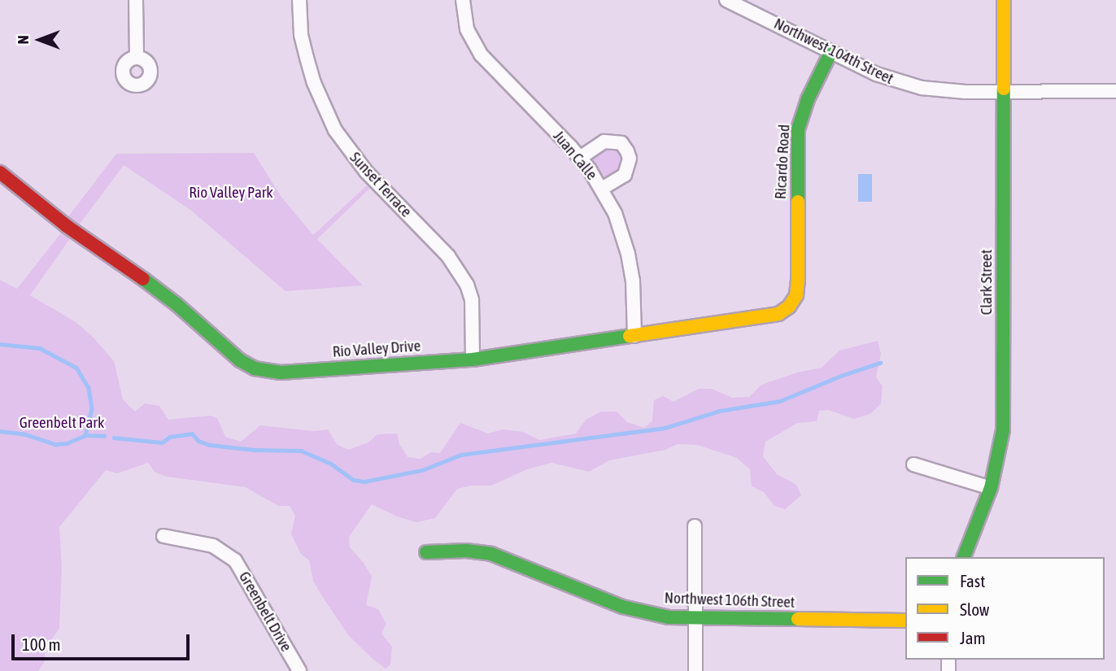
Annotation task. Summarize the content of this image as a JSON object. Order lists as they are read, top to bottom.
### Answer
{
  "streets": {
    "street": [
      "Northwest 104th Street",
      "Juan Calle",
      "Ricardo Road",
      "Sunset Terrace",
      "Clark Street",
      "Rio Valley Drive",
      "Northwest 106th Street",
      "Greenbelt Drive"
    ]
  },
  "crossings": [
    ["Northwest 104th Street", "Ricardo Road"],
    ["Northwest 104th Street", "Clark Street"],
    ["Juan Calle", "Rio Valley Drive"],
    ["Ricardo Road", "Rio Valley Drive"],
    ["Sunset Terrace", "Rio Valley Drive"]
  ],
  "parks": ["Rio Valley Park", "Greenbelt Park"],
  "legend": ["Fast", "Slow", "Jam"],
  "scale_bar": "100 m",
  "north": "left"
}
